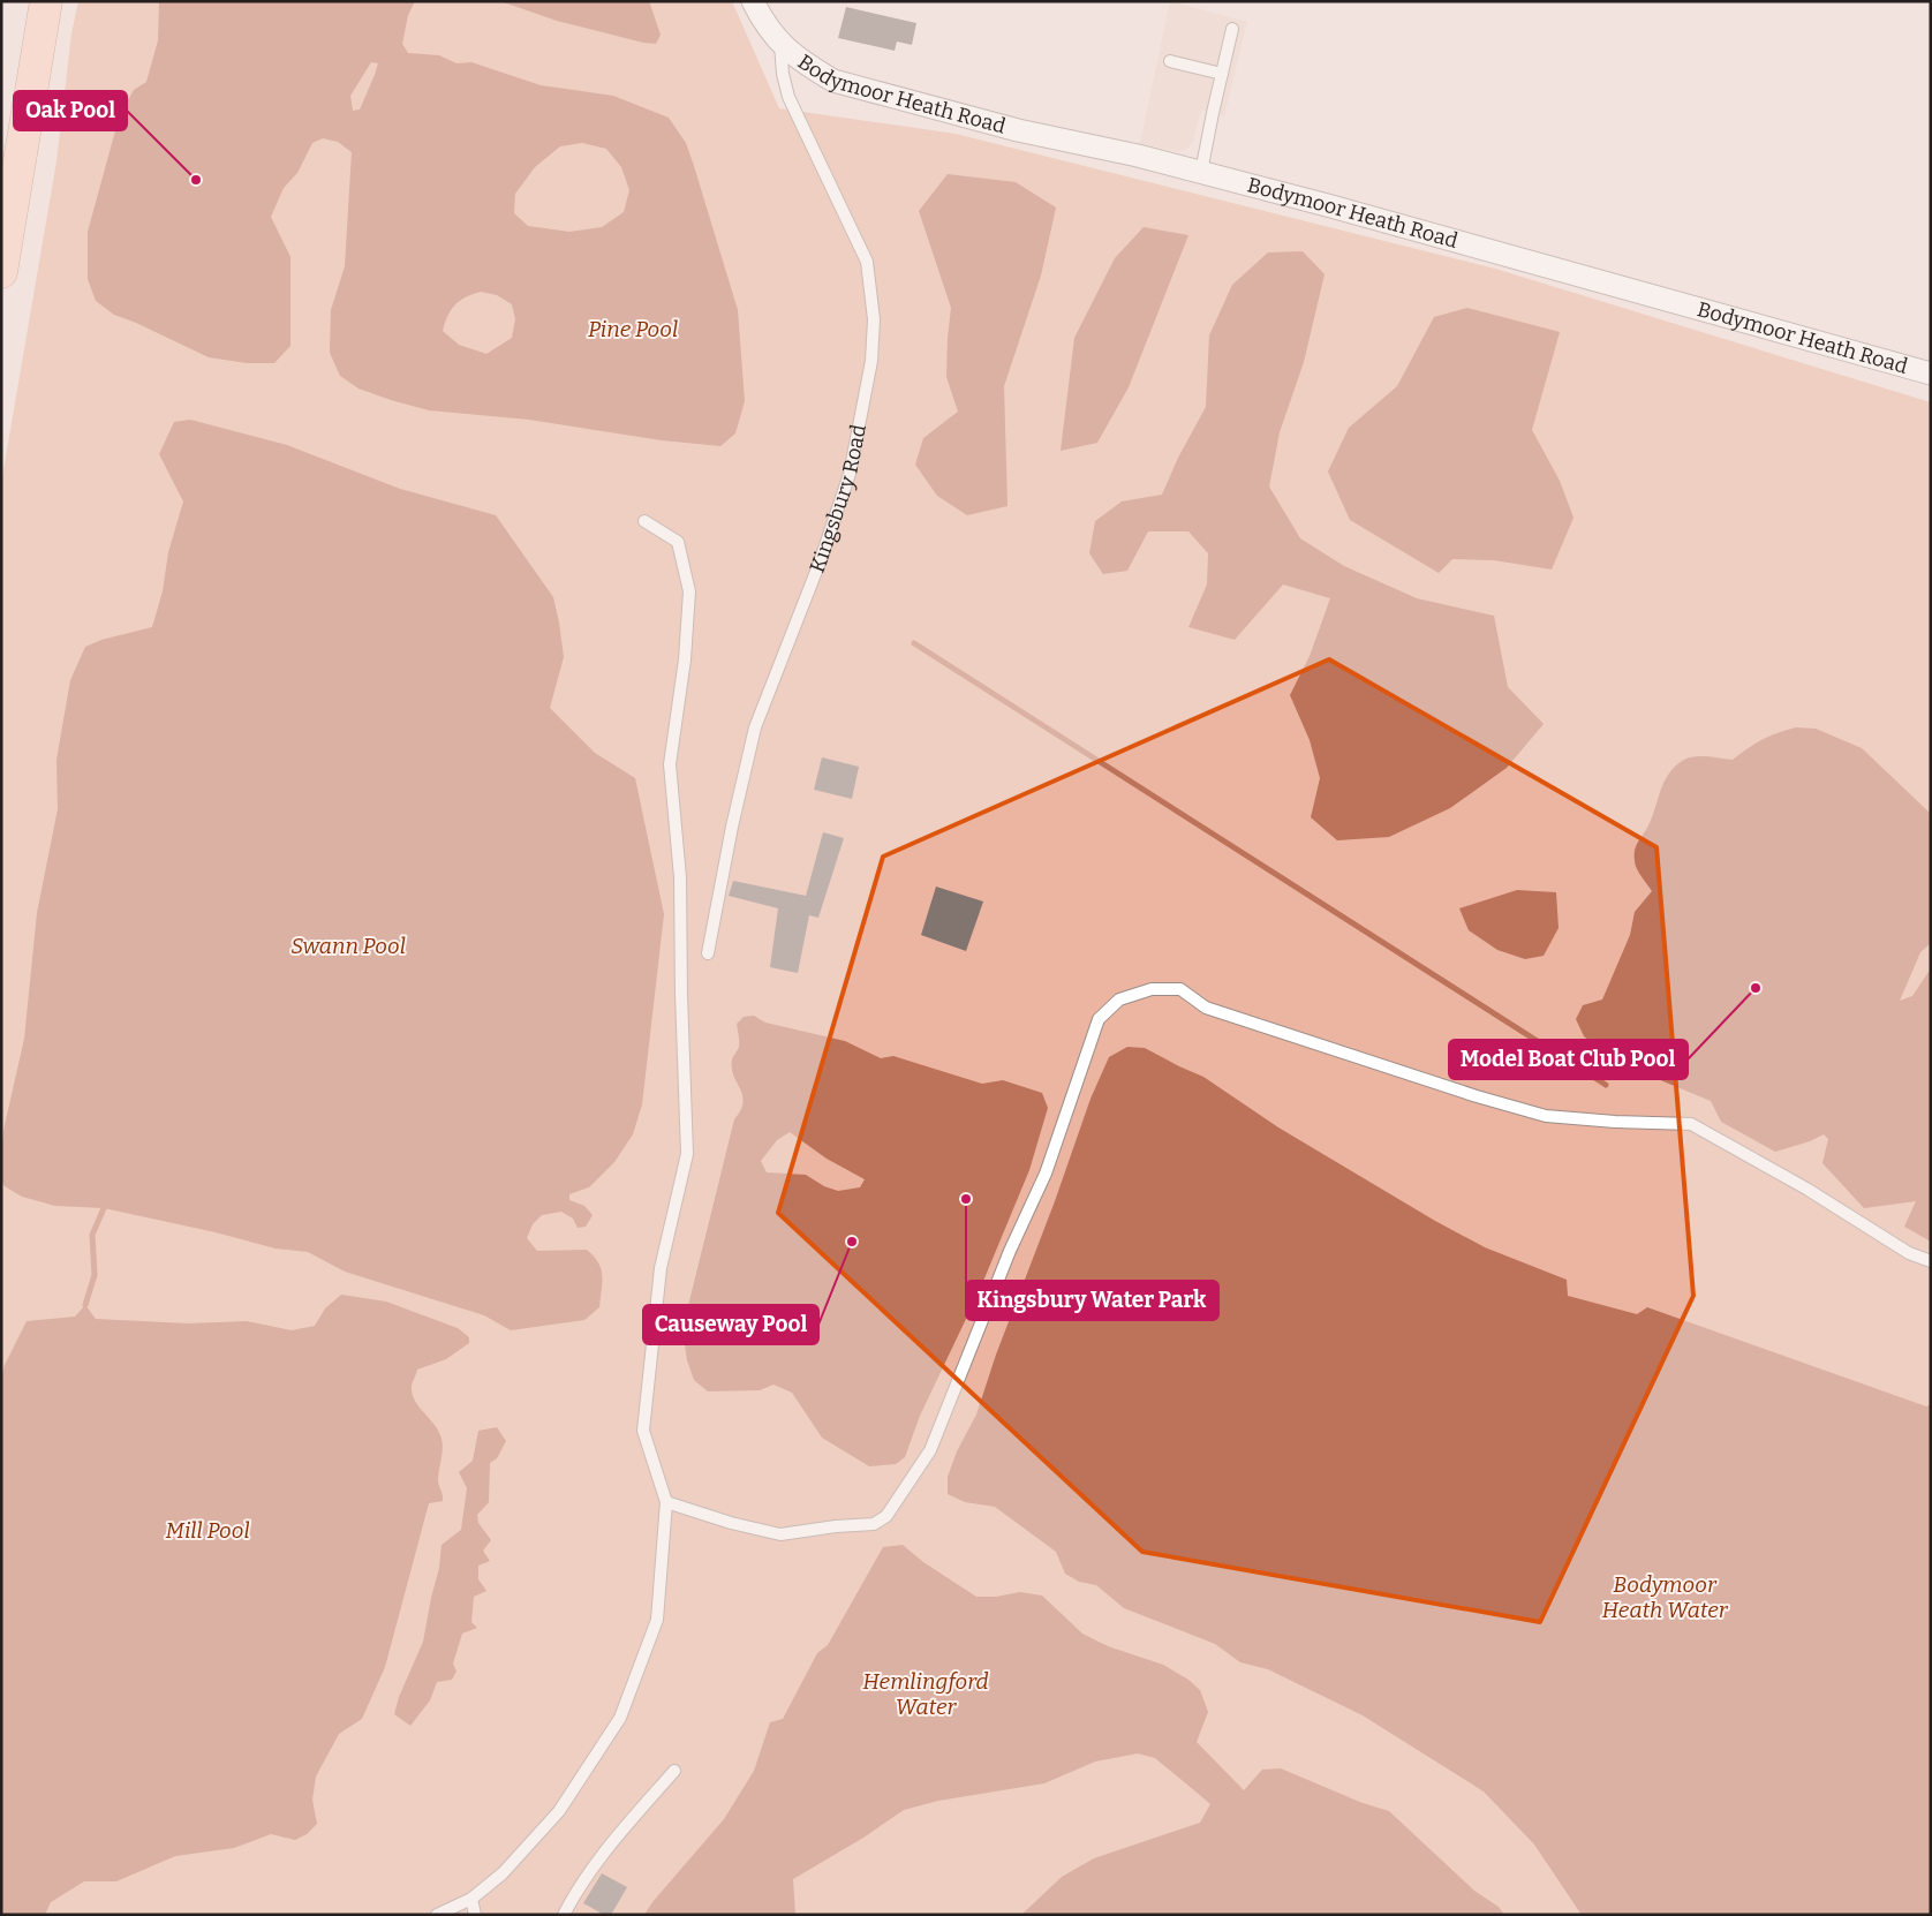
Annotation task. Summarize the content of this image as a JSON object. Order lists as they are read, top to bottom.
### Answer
{
  "streets": {
    "street": ["Bodymoor Heath Road"],
    "lane": ["Kingsbury Road"]
  },
  "crossings": [
    ["Bodymoor Heath Road", "Kingsbury Road"]
  ],
  "water": [
    "Pine Pool",
    "Swann Pool",
    "Mill Pool",
    "Bodymoor Heath Water",
    "Hemlingford Water"
  ],
  "places": [
    "Oak Pool",
    "Model Boat Club Pool",
    "Kingsbury Water Park",
    "Causeway Pool"
  ]
}
